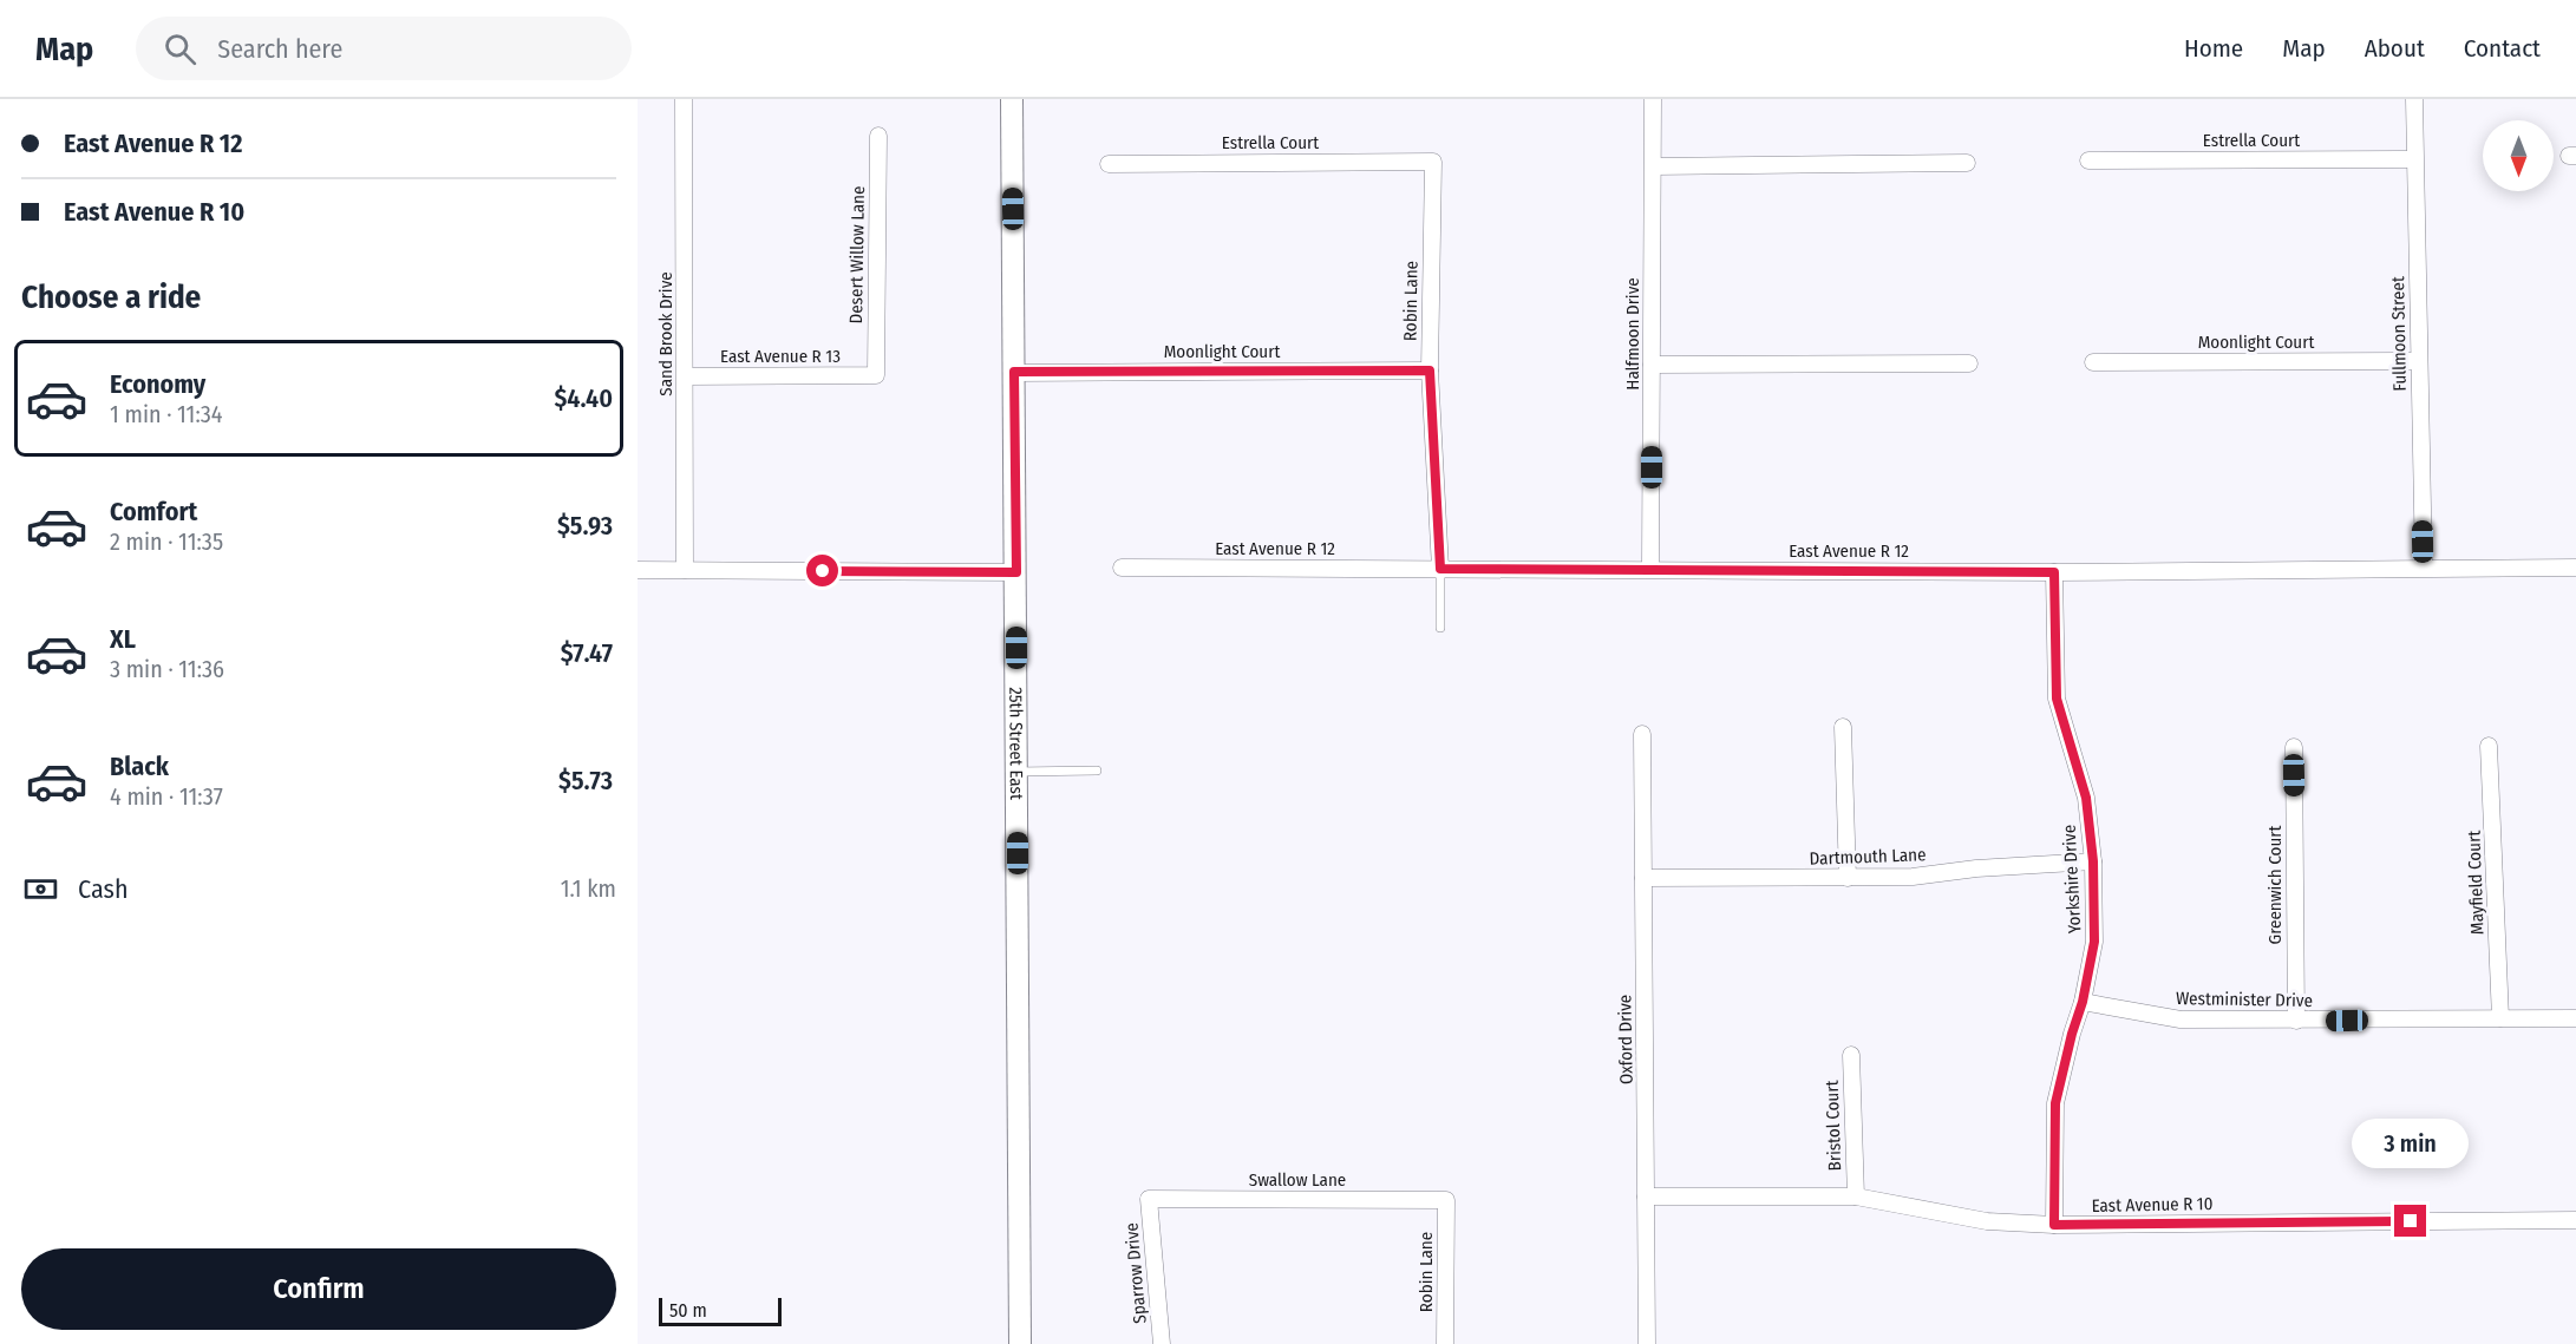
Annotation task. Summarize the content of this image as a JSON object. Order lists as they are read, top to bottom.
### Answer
{
  "streets": {
    "main road": ["25th Street East"],
    "street": [
      "Estrella Court",
      "Desert Willow Lane",
      "Robin Lane",
      "Sand Brook Drive",
      "Halfmoon Drive",
      "Fullmoon Street",
      "Moonlight Court",
      "East Avenue R 13",
      "East Avenue R 12",
      "Dartmouth Lane",
      "Yorkshire Drive",
      "Mayfield Court",
      "Greenwich Court",
      "Westminister Drive",
      "Oxford Drive",
      "Bristol Court",
      "Swallow Lane",
      "East Avenue R 10",
      "Sparrow Drive"
    ]
  },
  "crossings": [
    ["Estrella Court", "Robin Lane"],
    ["Estrella Court", "Fullmoon Street"],
    ["Desert Willow Lane", "East Avenue R 13"],
    ["Robin Lane", "Moonlight Court"],
    ["Robin Lane", "East Avenue R 12"],
    ["Robin Lane", "Swallow Lane"],
    ["Sand Brook Drive", "East Avenue R 13"],
    ["Halfmoon Drive", "East Avenue R 12"],
    ["Fullmoon Street", "Moonlight Court"],
    ["Fullmoon Street", "East Avenue R 12"],
    ["Moonlight Court", "25th Street East"],
    ["East Avenue R 12", "Yorkshire Drive"],
    ["Dartmouth Lane", "Yorkshire Drive"],
    ["Dartmouth Lane", "Oxford Drive"],
    ["Yorkshire Drive", "Westminister Drive"],
    ["Yorkshire Drive", "East Avenue R 10"],
    ["Mayfield Court", "Westminister Drive"],
    ["Greenwich Court", "Westminister Drive"],
    ["Oxford Drive", "East Avenue R 10"],
    ["Bristol Court", "East Avenue R 10"],
    ["Swallow Lane", "Sparrow Drive"]
  ],
  "scale_bar": "50 m",
  "north": "bottom",
  "page": {
    "header": "Map",
    "search": "Search here",
    "nav": [
      "Home",
      "Map",
      "About",
      "Contact"
    ],
    "banner": ["East Avenue R 12", "East Avenue R 10"],
    "heading": "Choose a ride",
    "list": [
      {
        "name": "Economy",
        "note": "1 min · 11:34",
        "value": "$4.40"
      },
      {
        "name": "Comfort",
        "note": "2 min · 11:35",
        "value": "$5.93"
      },
      {
        "name": "XL",
        "note": "3 min · 11:36",
        "value": "$7.47"
      },
      {
        "name": "Black",
        "note": "4 min · 11:37",
        "value": "$5.73"
      }
    ],
    "pay": ["Cash", "1.1 km"],
    "bubble": "3 min",
    "buttons": "Confirm",
    "scale": "50 m"
  }
}
